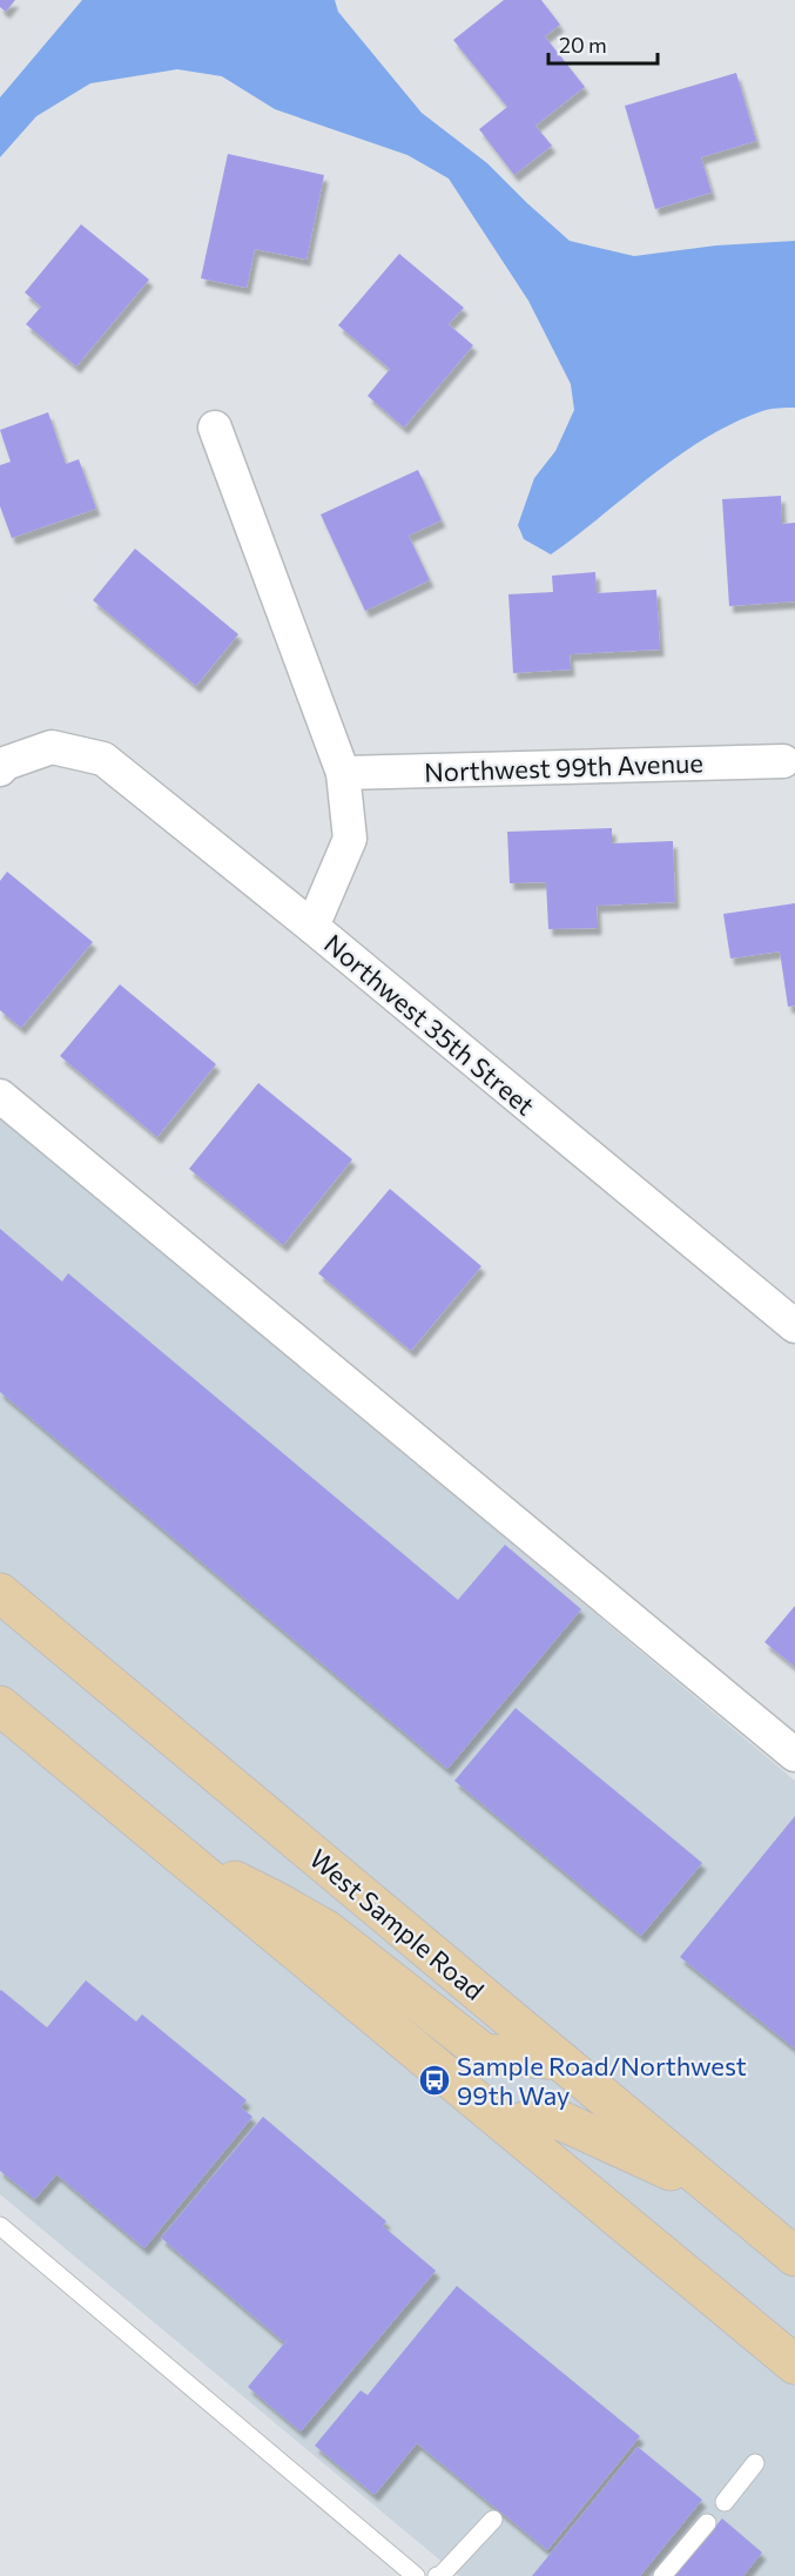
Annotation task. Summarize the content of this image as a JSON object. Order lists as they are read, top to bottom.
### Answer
{
  "streets": {
    "main road": ["West Sample Road"],
    "street": ["Northwest 99th Avenue", "Northwest 35th Street"]
  },
  "places": {
    "bus stop": ["Sample Road/Northwest 99th Way"]
  },
  "scale_bar": "20 m"
}
